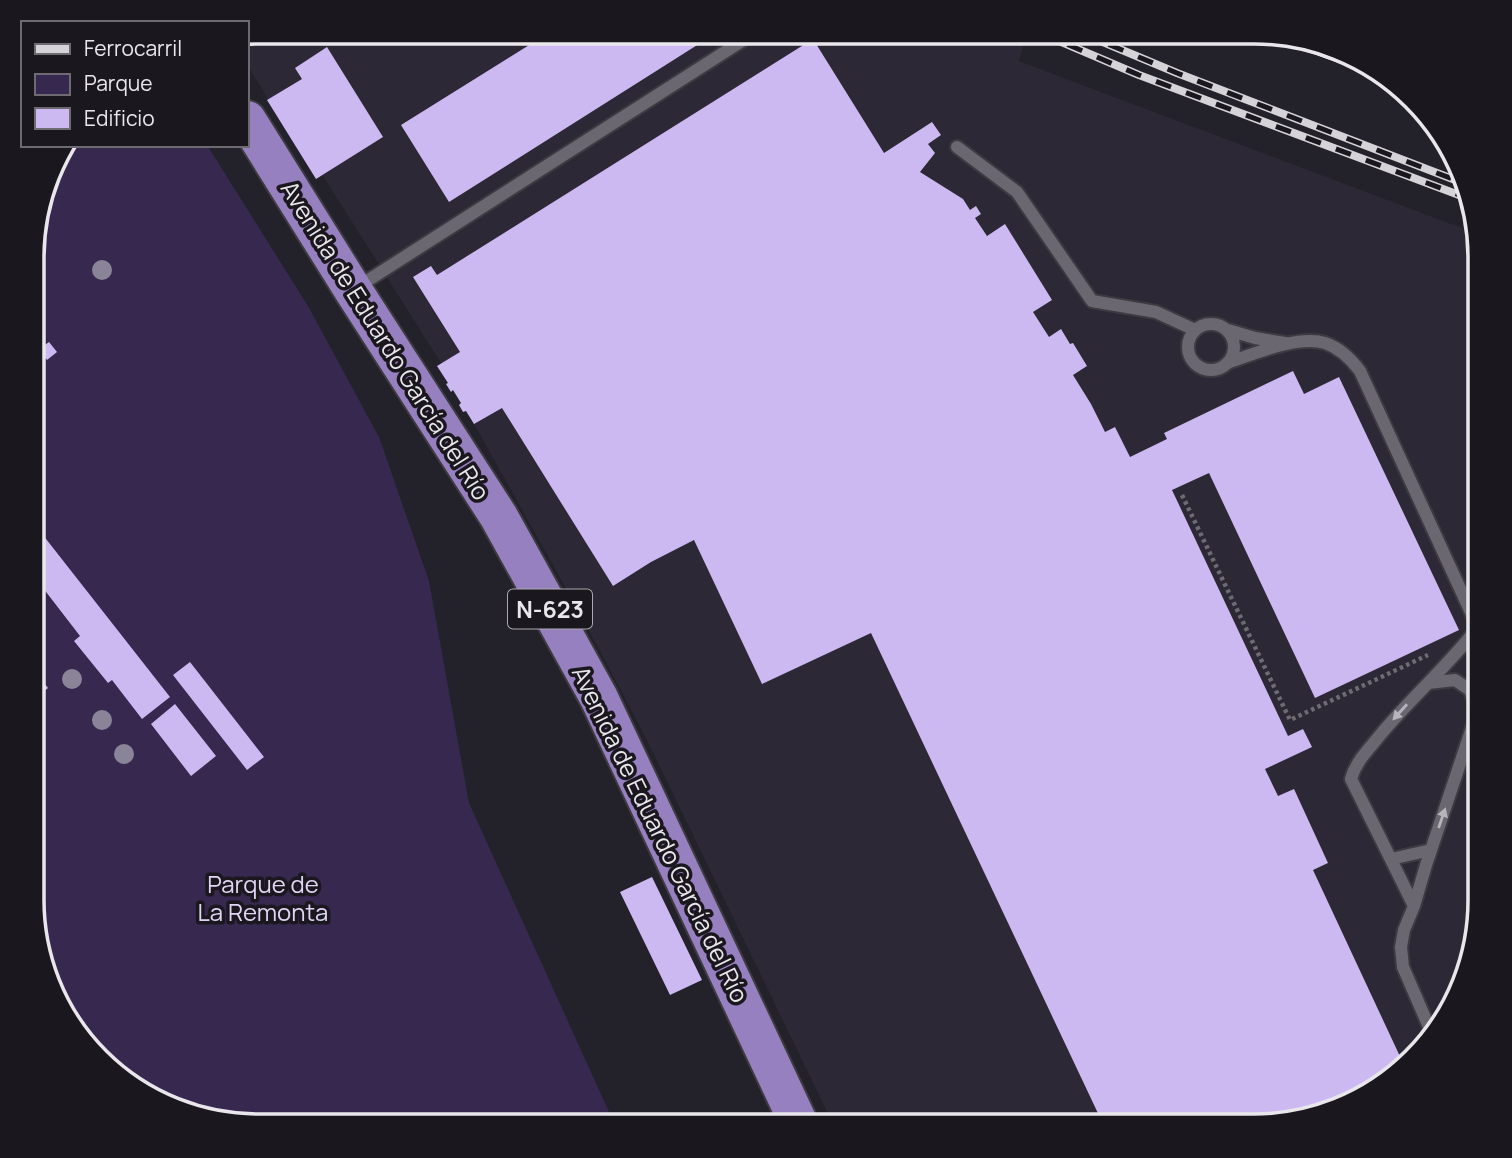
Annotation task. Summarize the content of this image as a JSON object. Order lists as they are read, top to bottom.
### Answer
{
  "streets": {
    "highway": ["Avenida de Eduardo García del Río", "N-623"]
  },
  "parks": ["Parque de La Remonta"],
  "legend": ["Ferrocarril", "Parque", "Edificio"]
}
